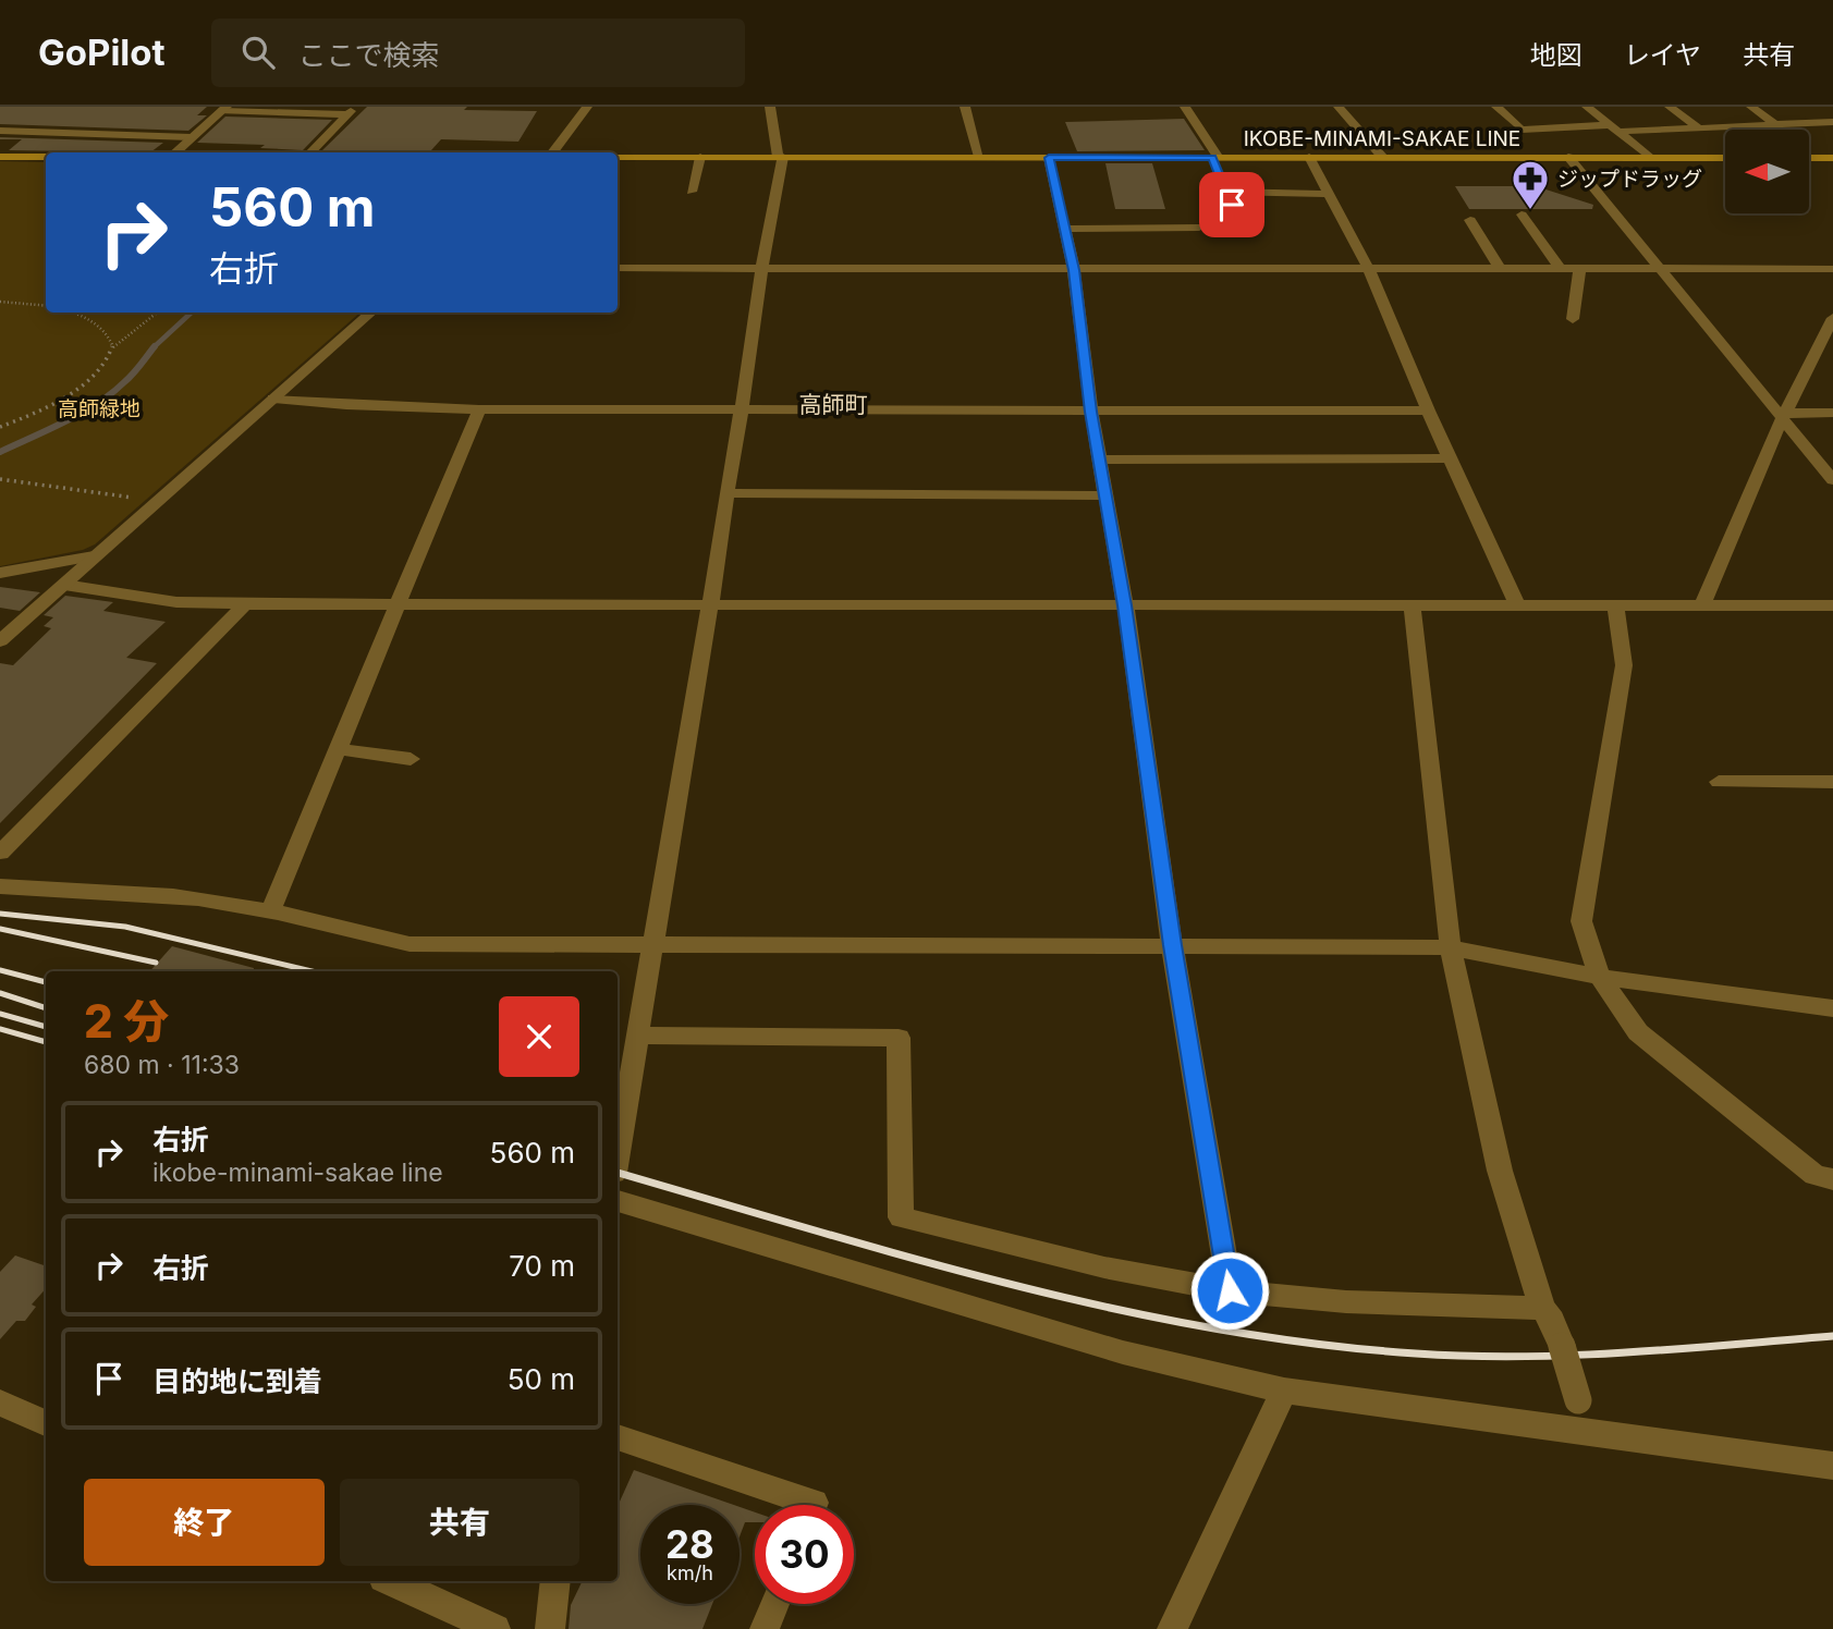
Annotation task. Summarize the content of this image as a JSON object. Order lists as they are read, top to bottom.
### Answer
{
  "streets": {
    "main road": ["IKOBE-MINAMI-SAKAE LINE"]
  },
  "districts": ["高師町"],
  "parks": ["高師緑地"],
  "places": {
    "pharmacy": ["ジップドラッグ"]
  },
  "north": "left",
  "page": {
    "header": "GoPilot",
    "search": "ここで検索",
    "nav": ["地図", "レイヤ", "共有"],
    "turn": ["560 m", "右折"],
    "heading": ["2 分", "680 m · 11:33"],
    "list": [
      {
        "name": "右折",
        "note": "ikobe-minami-sakae line",
        "value": "560 m"
      },
      {
        "name": "右折",
        "value": "70 m"
      },
      {
        "name": "目的地に到着",
        "value": "50 m"
      }
    ],
    "buttons": ["終了", "共有"],
    "speed": "28 km/h",
    "limit": "30"
  }
}
